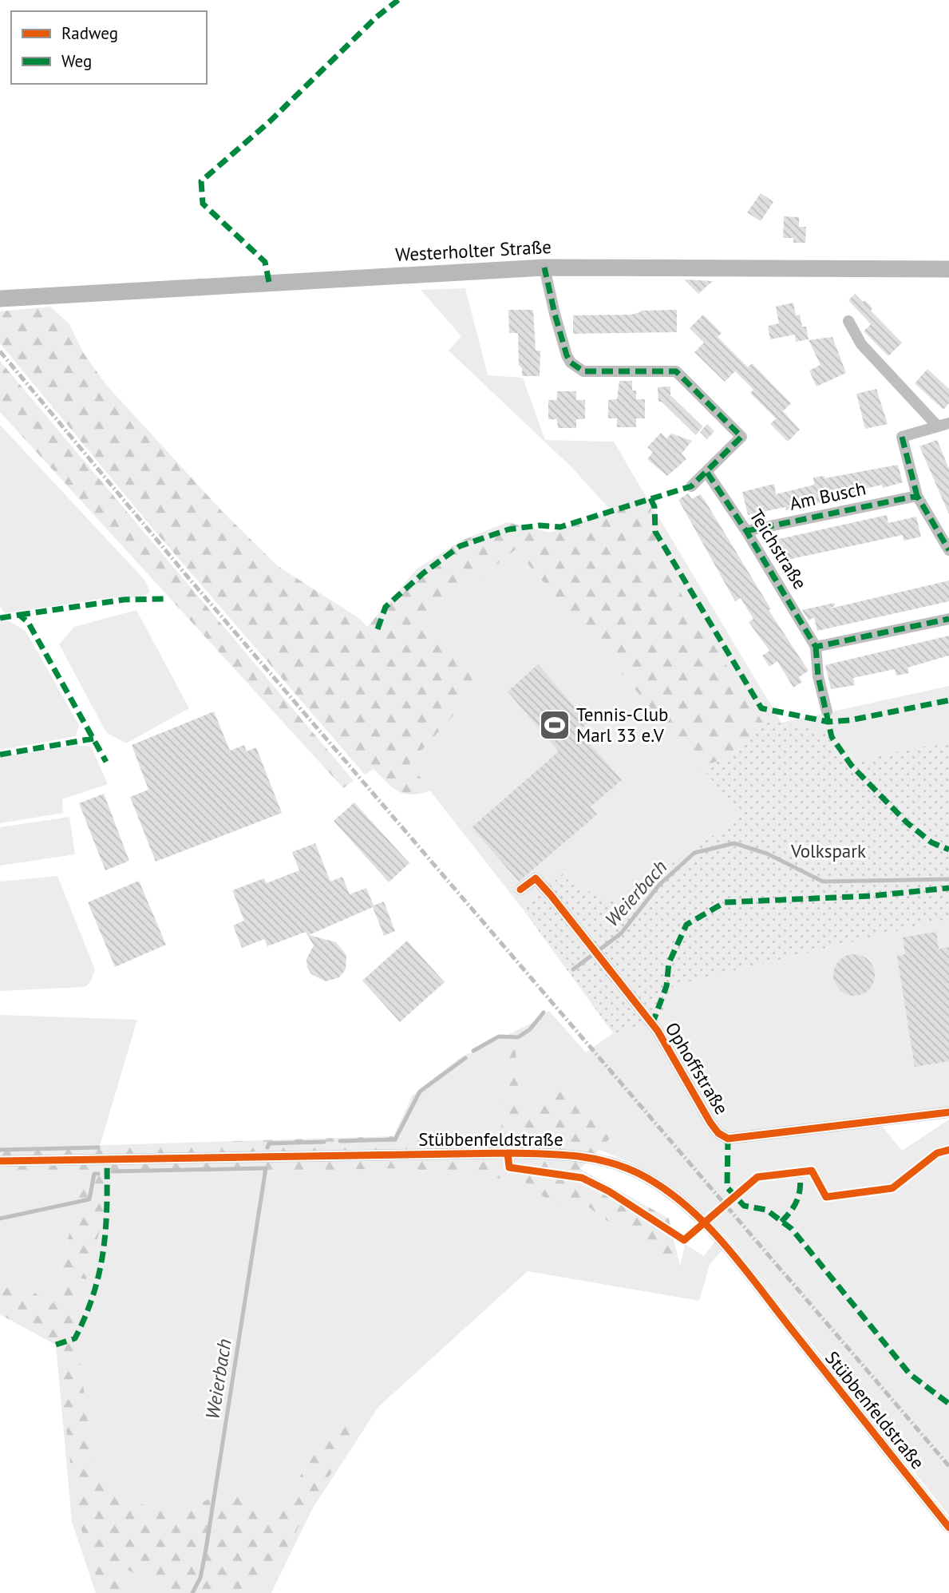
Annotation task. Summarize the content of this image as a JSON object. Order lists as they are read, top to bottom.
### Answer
{
  "streets": {
    "main road": ["Westerholter Straße"],
    "street": [
      "Am Busch",
      "Teichstraße",
      "Ophoffstraße",
      "Stübbenfeldstraße"
    ]
  },
  "crossings": [
    ["Am Busch", "Teichstraße"]
  ],
  "water": ["Weierbach"],
  "parks": ["Volkspark"],
  "places": {
    "sports": ["Tennis-Club Marl 33 e.V"]
  },
  "legend": ["Radweg", "Weg"]
}
